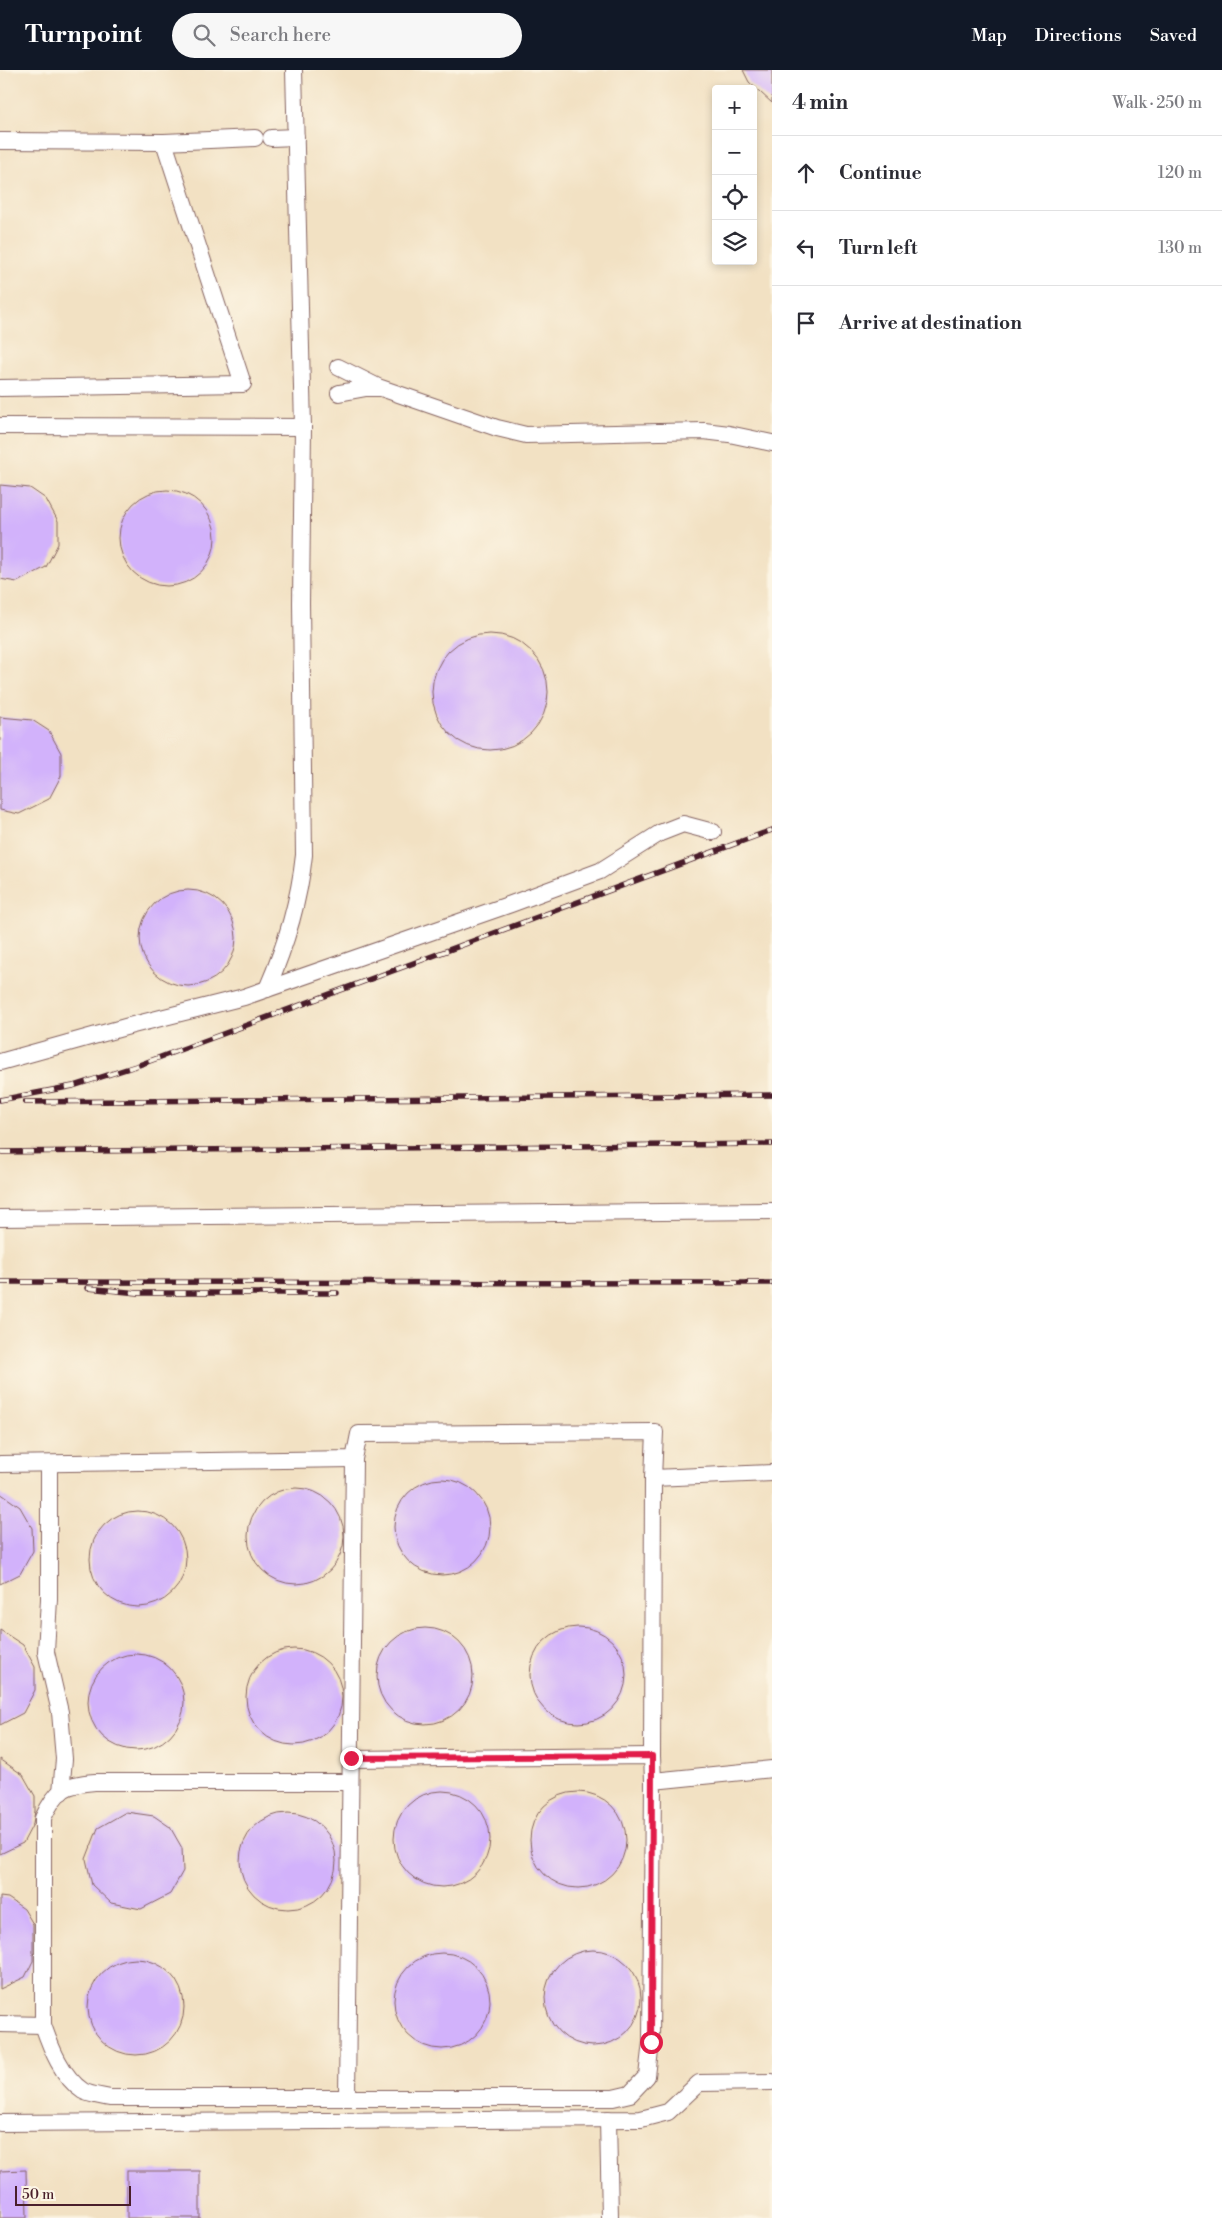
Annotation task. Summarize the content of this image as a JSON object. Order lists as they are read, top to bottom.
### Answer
{
  "scale_bar": "50 m",
  "page": {
    "header": "Turnpoint",
    "search": "Search here",
    "nav": ["Map", "Directions", "Saved"],
    "heading": ["4 min", "Walk · 250 m"],
    "map_buttons": ["+", "−"],
    "list": [
      ["Continue", "120 m"],
      ["Turn left", "130 m"],
      "Arrive at destination"
    ],
    "scale": "50 m"
  }
}
